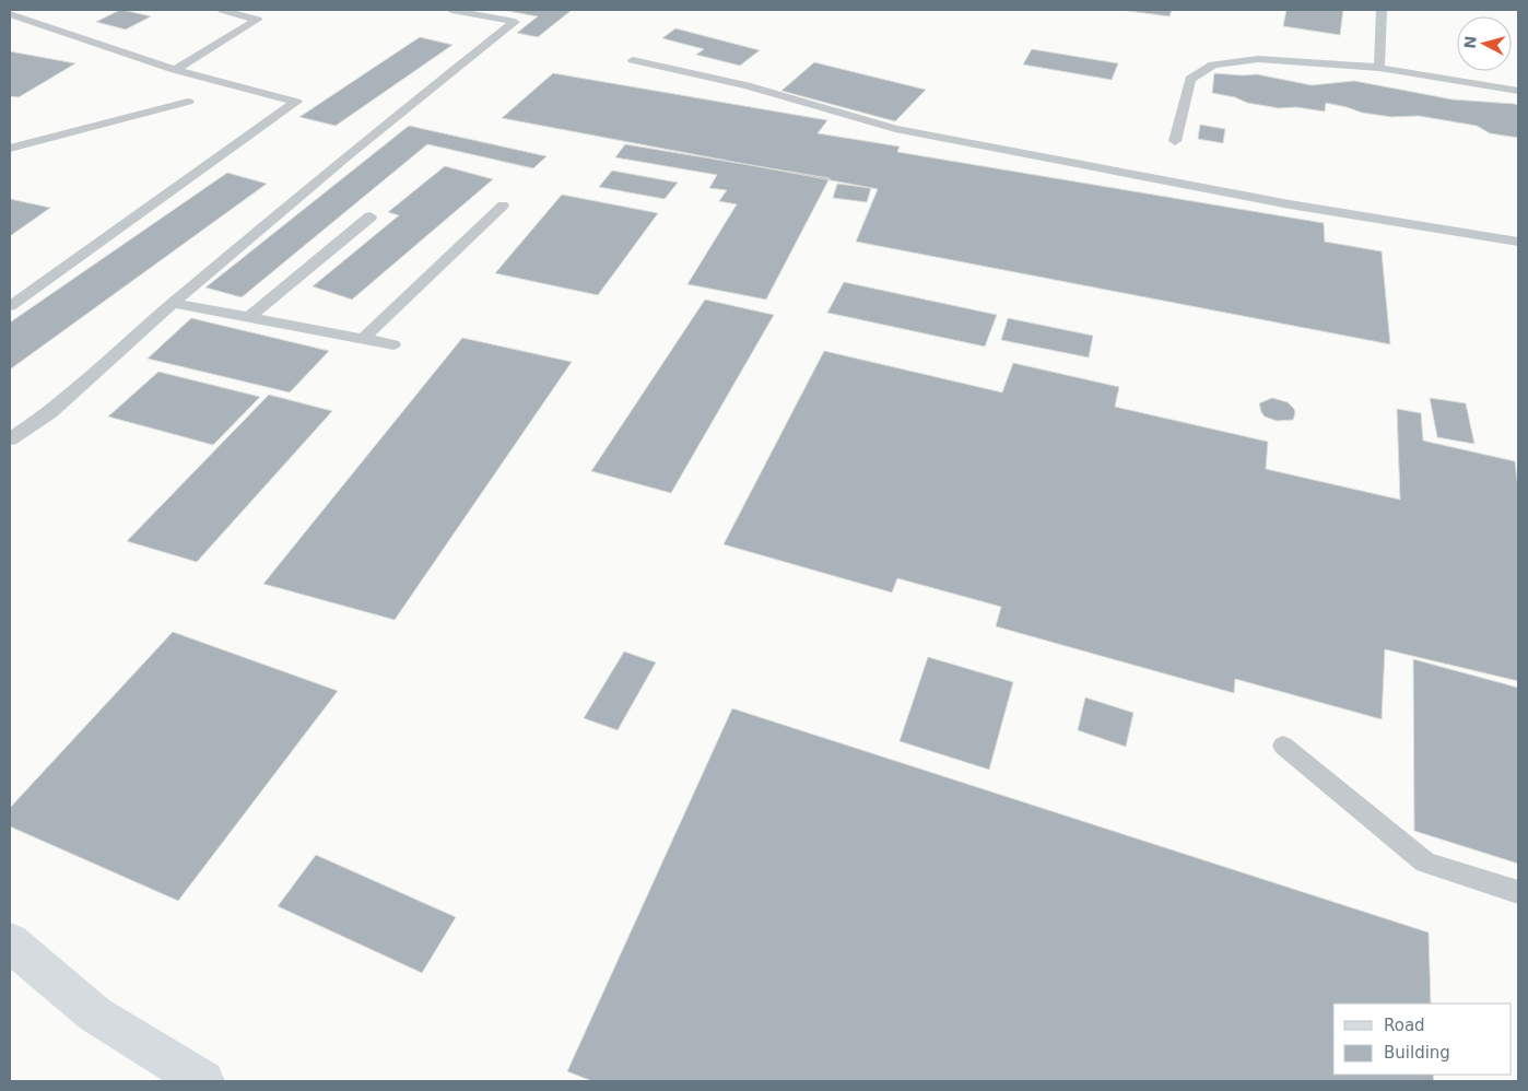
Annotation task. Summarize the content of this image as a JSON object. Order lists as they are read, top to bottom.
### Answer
{
  "legend": ["Road", "Building"],
  "north": "left"
}
